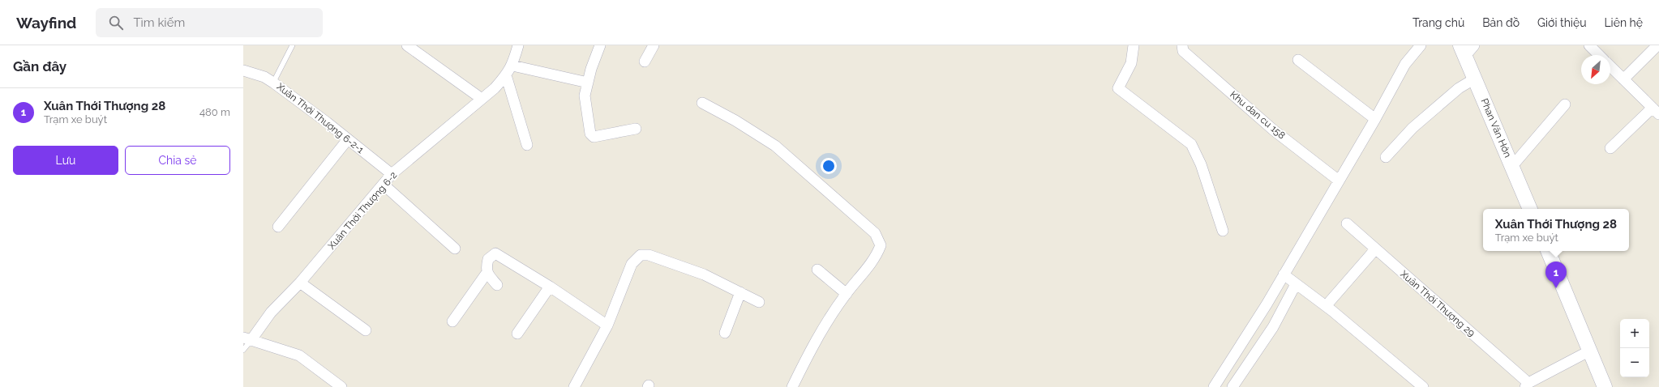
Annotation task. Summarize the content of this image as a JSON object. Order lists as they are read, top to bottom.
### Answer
{
  "streets": {
    "main road": ["Phan Văn Hớn"],
    "street": [
      "Khu dan cu 158",
      "Xuân Thới Thượng 6-2-1",
      "Xuân Thới Thượng 6-2",
      "Xuân Thới Thượng 29"
    ]
  },
  "crossings": [
    ["Xuân Thới Thượng 6-2-1", "Xuân Thới Thượng 6-2"]
  ],
  "north": "bottom left",
  "page": {
    "header": "Wayfind",
    "search": "Tìm kiếm",
    "nav": [
      "Trang chủ",
      "Bản đồ",
      "Giới thiệu",
      "Liên hệ"
    ],
    "heading": "Gần đây",
    "list": [
      {
        "mark": "1",
        "name": "Xuân Thới Thượng 28",
        "note": "Trạm xe buýt",
        "value": "480 m"
      }
    ],
    "buttons": ["Lưu", "Chia sẻ"],
    "popup": ["Xuân Thới Thượng 28", "Trạm xe buýt"],
    "pins": "1",
    "map_buttons": ["+", "−"]
  }
}
